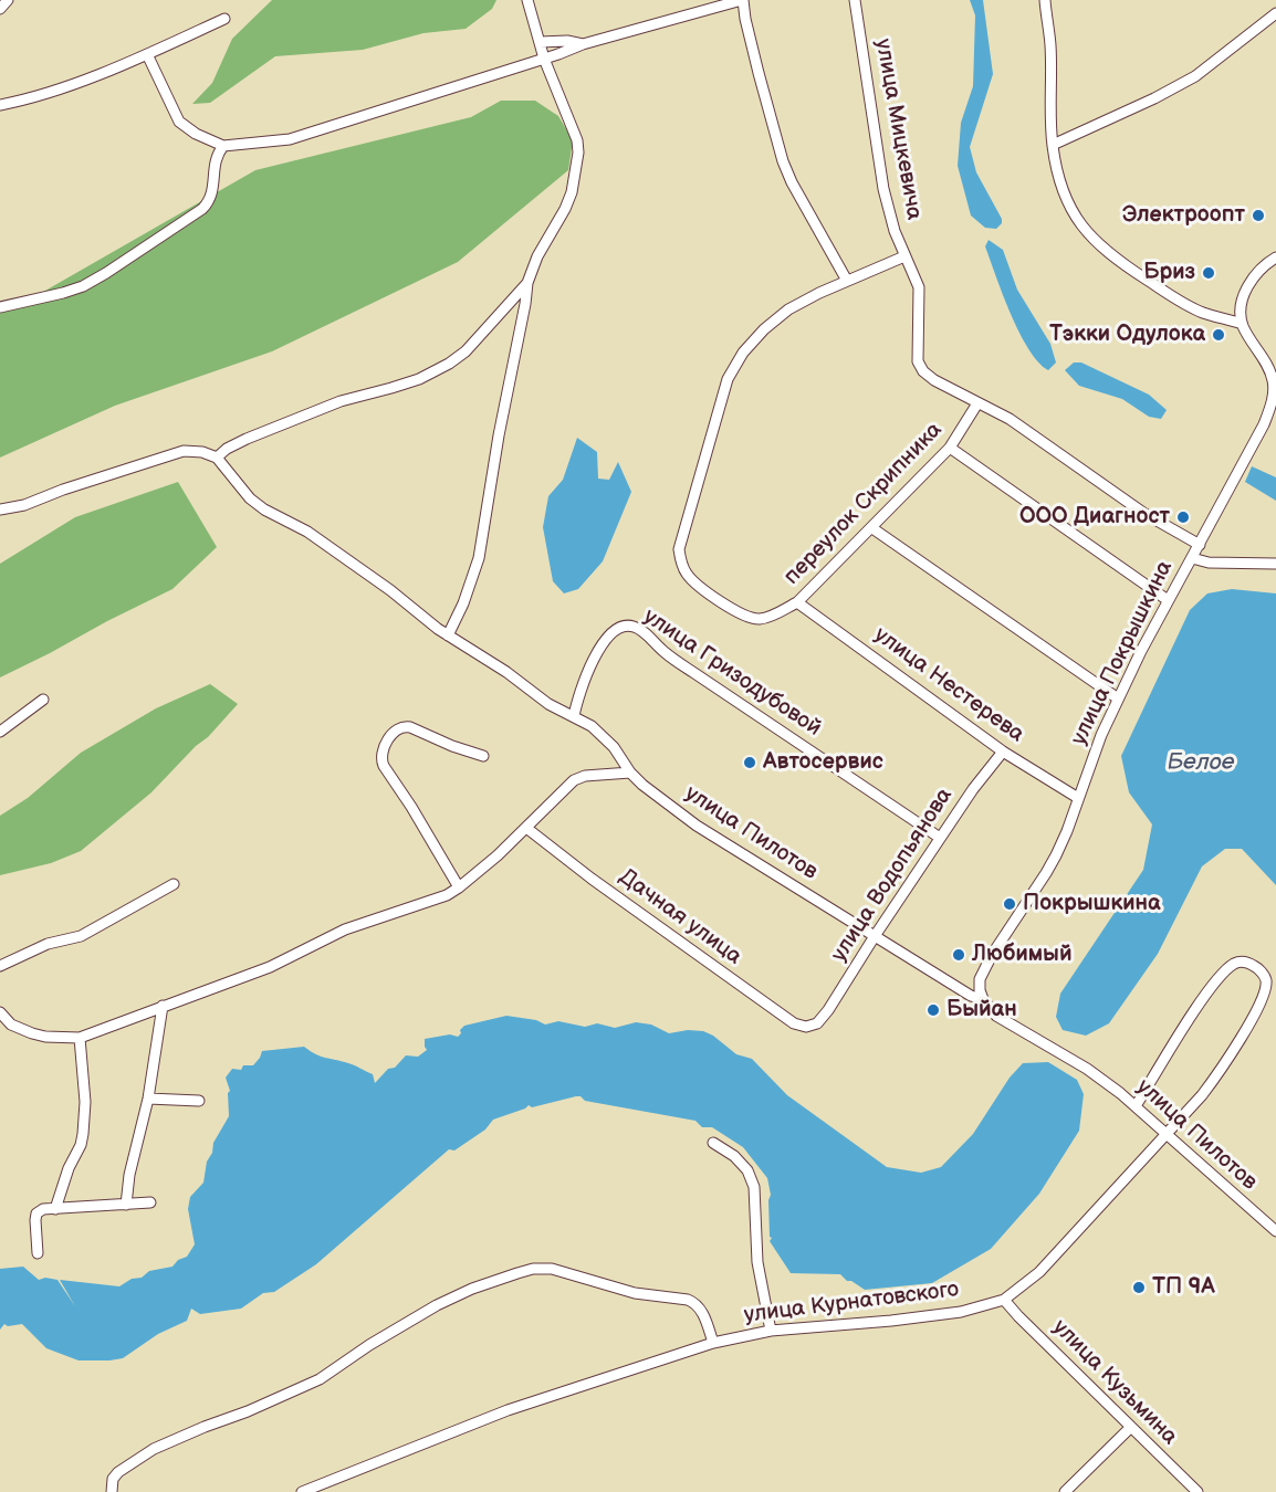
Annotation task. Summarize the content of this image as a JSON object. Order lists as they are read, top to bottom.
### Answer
{
  "streets": {
    "street": [
      "улица Мицкевича",
      "переулок Скрипника",
      "улица Покрышкина",
      "улица Гризодубовой",
      "улица Нестерева",
      "улица Пилотов",
      "улица Водопьянова",
      "Дачная улица",
      "улица Курнатовского",
      "улица Кузьмина"
    ]
  },
  "crossings": [
    ["улица Мицкевича", "переулок Скрипника"],
    ["улица Мицкевича", "улица Покрышкина"],
    ["переулок Скрипника", "улица Нестерева"],
    ["улица Покрышкина", "улица Нестерева"],
    ["улица Покрышкина", "улица Пилотов"],
    ["улица Гризодубовой", "улица Пилотов"],
    ["улица Гризодубовой", "улица Водопьянова"],
    ["улица Нестерева", "улица Водопьянова"],
    ["улица Пилотов", "улица Водопьянова"],
    ["улица Пилотов", "улица Курнатовского"],
    ["улица Водопьянова", "Дачная улица"],
    ["улица Курнатовского", "улица Кузьмина"]
  ],
  "water": ["Белое"],
  "places": [
    "Электроопт",
    "Бриз",
    "Тэкки Одулока",
    "ООО Диагност",
    "Автосервис",
    "Покрышкина",
    "Любимый",
    "Быйан",
    "ТП 9А"
  ]
}
